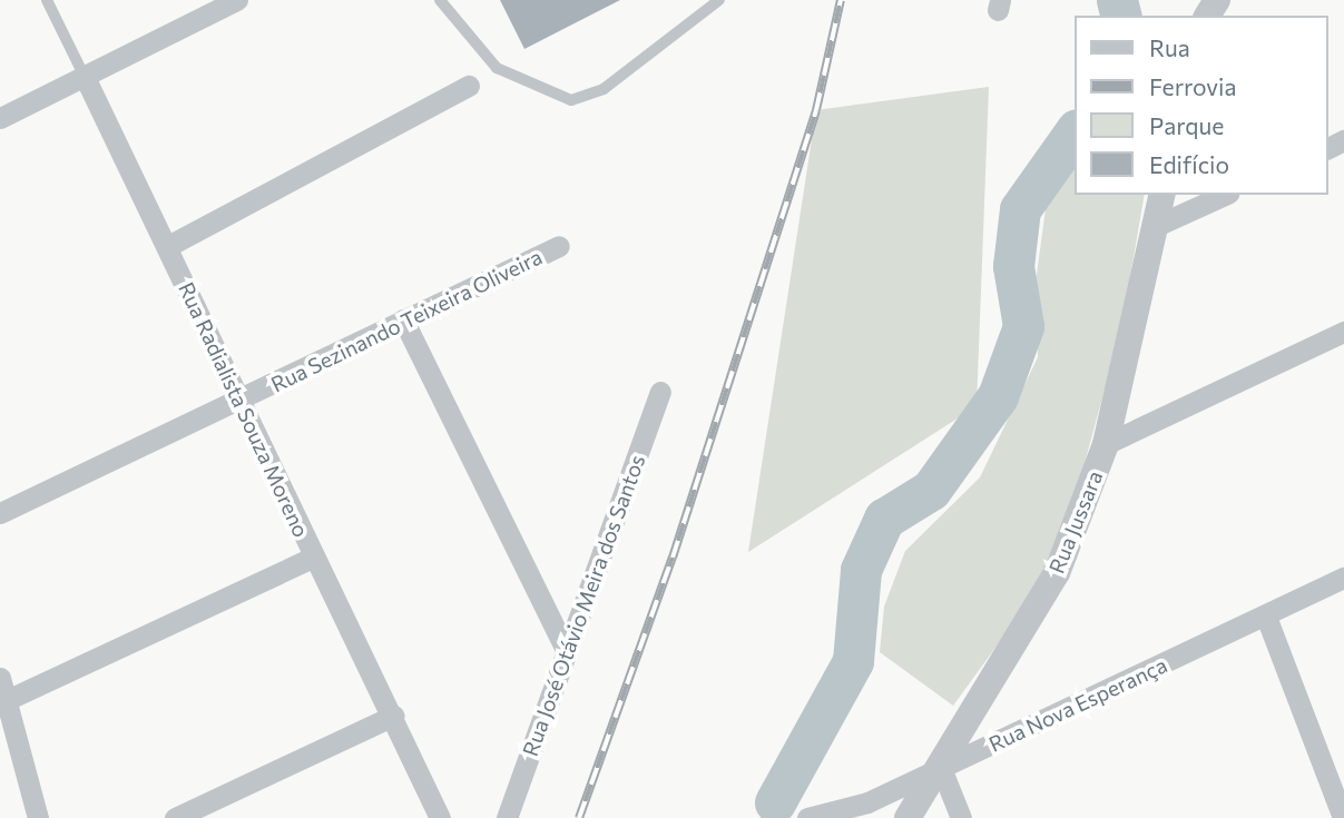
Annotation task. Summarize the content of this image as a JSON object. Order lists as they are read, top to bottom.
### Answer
{
  "streets": {
    "street": [
      "Rua Sezinando Teixeira Oliveira",
      "Rua Radialista Souza Moreno",
      "Rua Jussara",
      "Rua José Otávio Meira dos Santos",
      "Rua Nova Esperança"
    ]
  },
  "crossings": [
    ["Rua Sezinando Teixeira Oliveira", "Rua Radialista Souza Moreno"],
    ["Rua Jussara", "Rua Nova Esperança"]
  ],
  "legend": [
    "Rua",
    "Ferrovia",
    "Parque",
    "Edifício"
  ]
}
